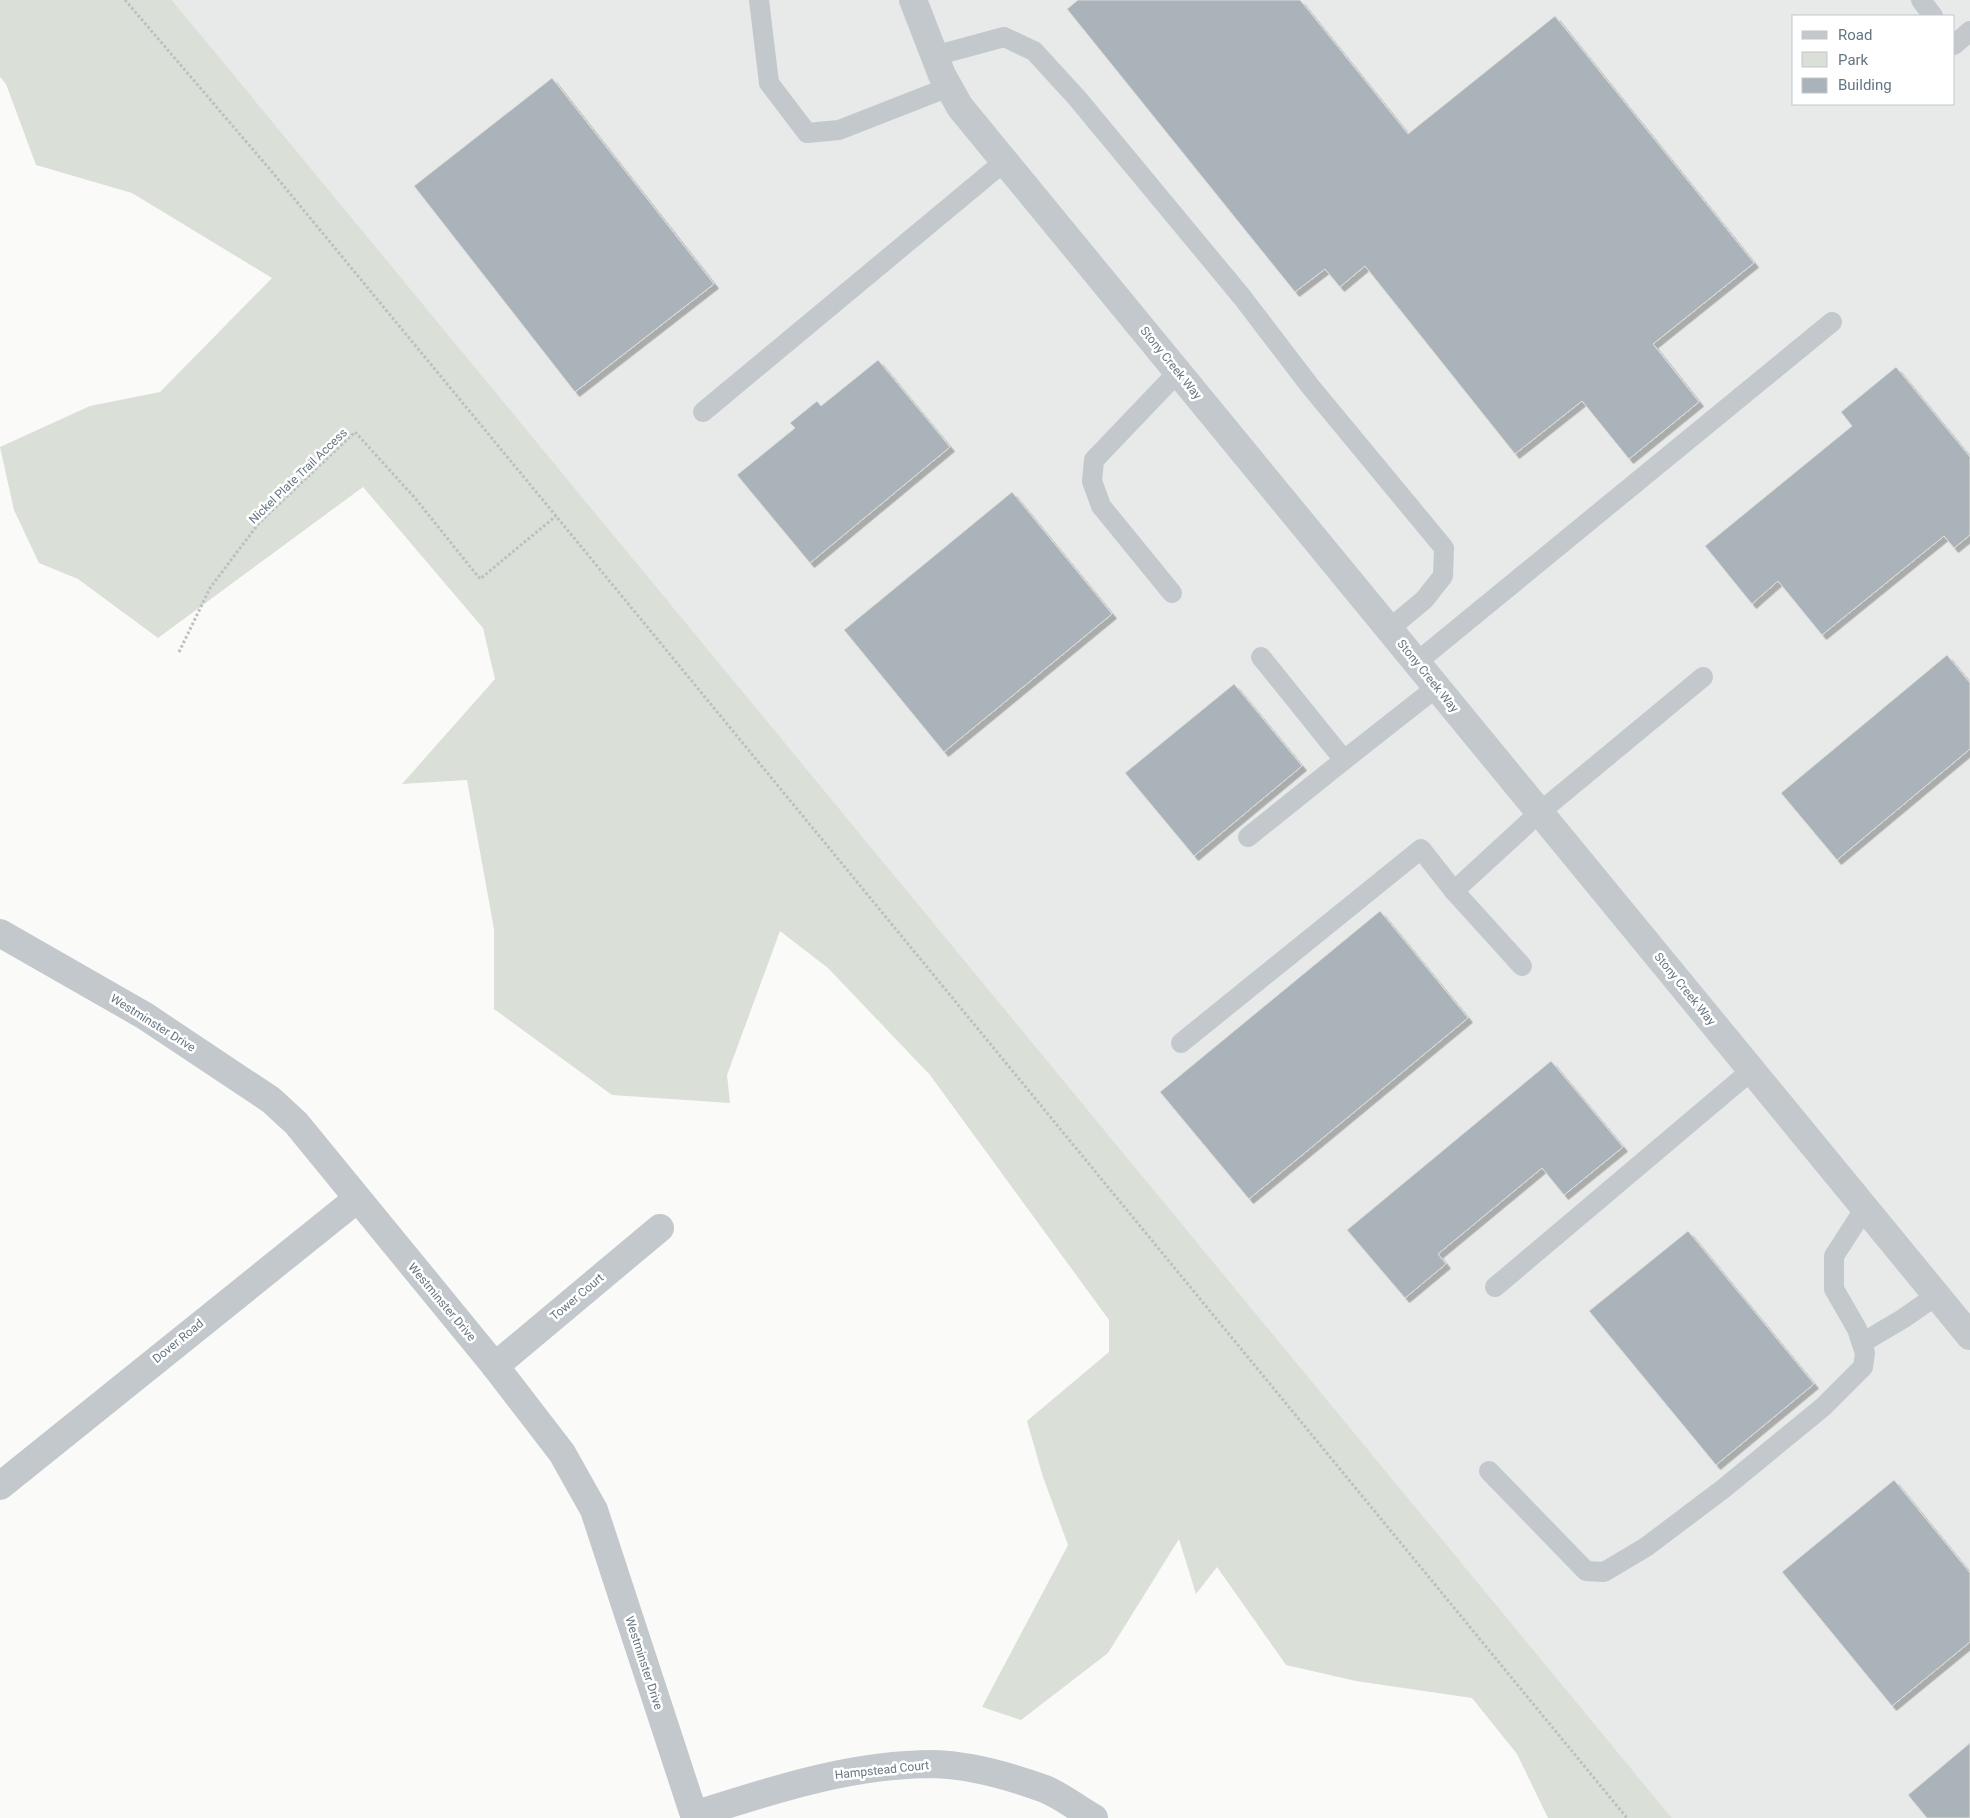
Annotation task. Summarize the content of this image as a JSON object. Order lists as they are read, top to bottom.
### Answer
{
  "streets": {
    "street": [
      "Stony Creek Way",
      "Westminster Drive",
      "Tower Court",
      "Dover Road",
      "Hampstead Court"
    ],
    "path": ["Nickel Plate Trail Access"]
  },
  "crossings": [
    ["Westminster Drive", "Tower Court"],
    ["Westminster Drive", "Dover Road"],
    ["Westminster Drive", "Hampstead Court"]
  ],
  "legend": ["Road", "Park", "Building"]
}
